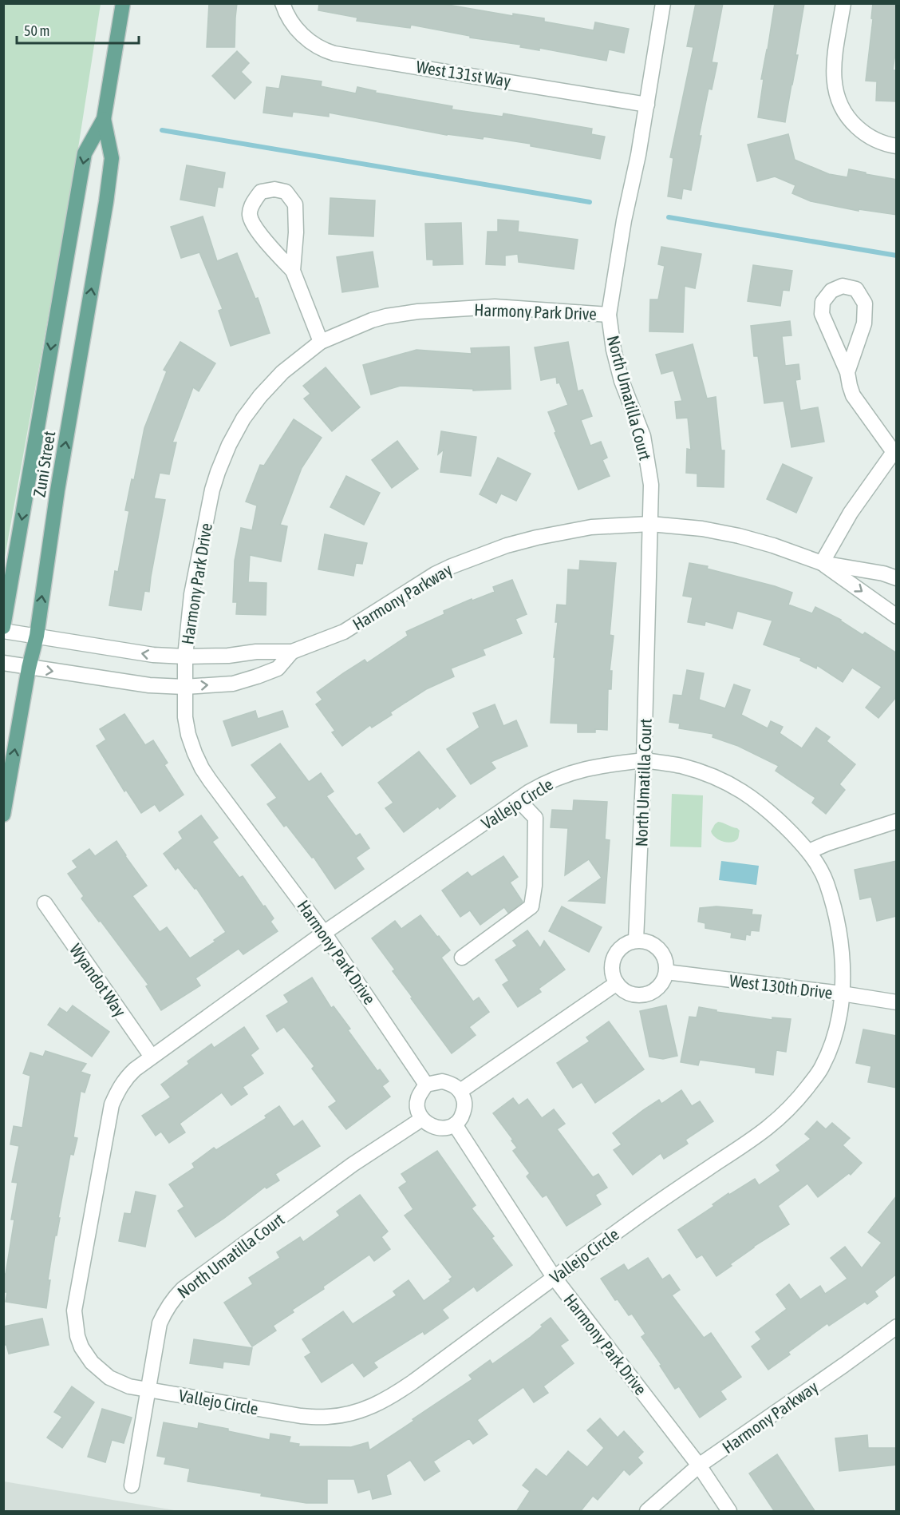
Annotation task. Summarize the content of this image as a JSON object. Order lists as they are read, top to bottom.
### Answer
{
  "streets": {
    "main road": ["Zuni Street"],
    "street": [
      "West 131st Way",
      "Harmony Park Drive",
      "North Umatilla Court",
      "Harmony Parkway",
      "Vallejo Circle",
      "Wyandot Way",
      "West 130th Drive"
    ]
  },
  "crossings": [
    ["West 131st Way", "North Umatilla Court"],
    ["Harmony Park Drive", "North Umatilla Court"],
    ["Harmony Park Drive", "Harmony Parkway"],
    ["Harmony Park Drive", "Vallejo Circle"],
    ["North Umatilla Court", "Harmony Parkway"],
    ["North Umatilla Court", "Vallejo Circle"],
    ["North Umatilla Court", "West 130th Drive"],
    ["Zuni Street", "Harmony Parkway"],
    ["Vallejo Circle", "Wyandot Way"],
    ["Vallejo Circle", "West 130th Drive"]
  ],
  "scale_bar": "50 m"
}
